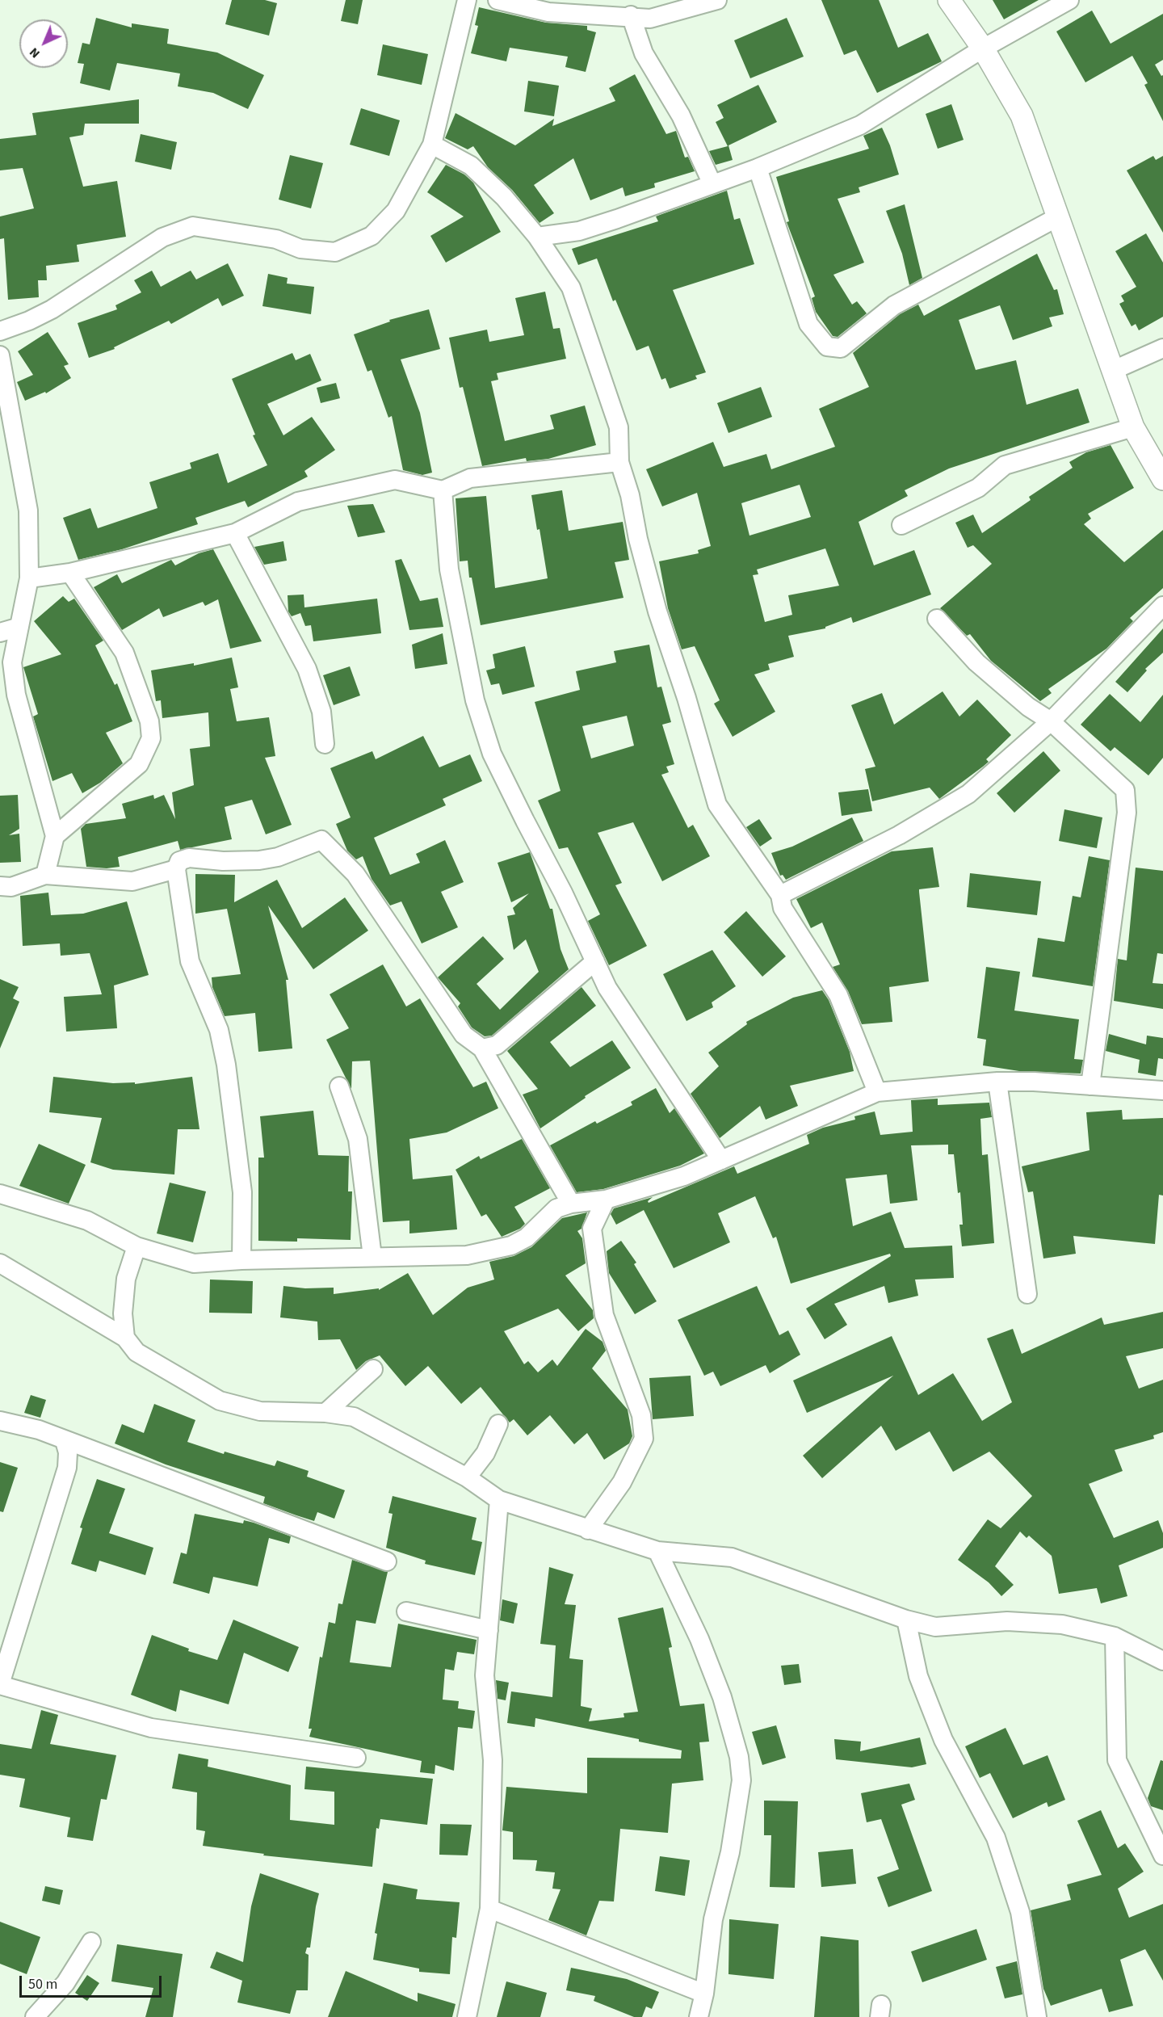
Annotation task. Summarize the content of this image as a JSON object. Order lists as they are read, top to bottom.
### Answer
{
  "scale_bar": "50 m",
  "north": "bottom left"
}
